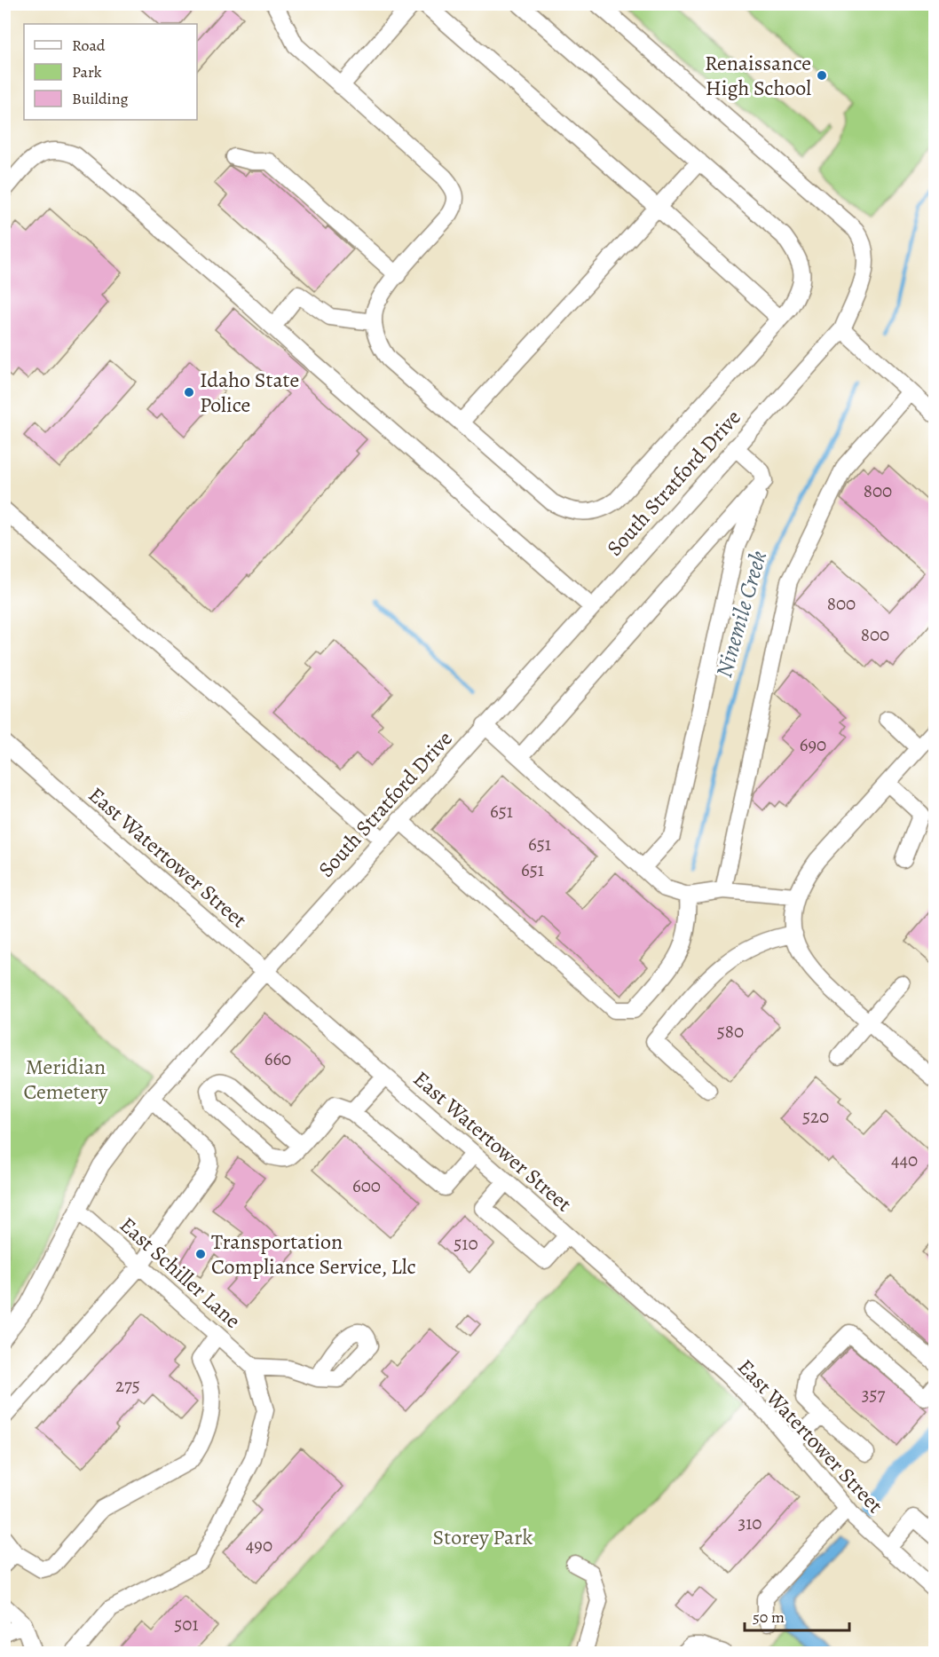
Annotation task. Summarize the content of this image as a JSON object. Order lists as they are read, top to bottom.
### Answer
{
  "streets": {
    "street": ["South Stratford Drive", "East Watertower Street", "East Schiller Lane"]
  },
  "crossings": [
    ["South Stratford Drive", "East Watertower Street"],
    ["South Stratford Drive", "East Schiller Lane"]
  ],
  "water": ["Ninemile Creek"],
  "parks": ["Meridian Cemetery", "Storey Park"],
  "places": ["Renaissance High School", "Idaho State Police", "Transportation Compliance Service, Llc"],
  "house_numbers": [
    "800",
    "800",
    "800",
    "690",
    "651",
    "651",
    "651",
    "580",
    "660",
    "520",
    "440",
    "600",
    "510",
    "275",
    "357",
    "310",
    "490",
    "501"
  ],
  "legend": ["Road", "Park", "Building"],
  "scale_bar": "50 m"
}
